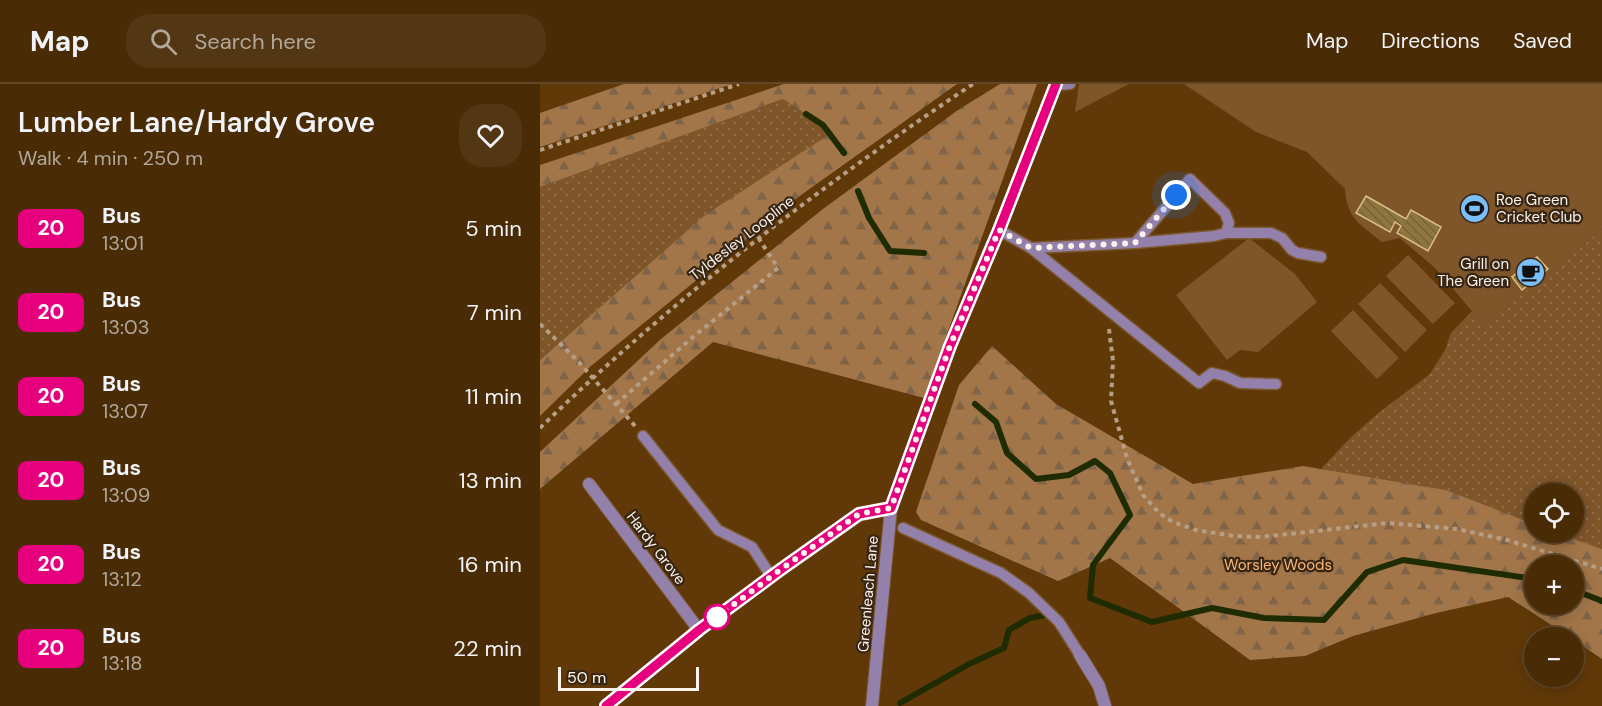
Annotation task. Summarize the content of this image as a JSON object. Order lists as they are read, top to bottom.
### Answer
{
  "streets": {
    "street": ["Hardy Grove", "Greenleach Lane"],
    "path": ["Tyldesley Loopline"]
  },
  "parks": ["Worsley Woods"],
  "places": {
    "sports": ["Roe Green Cricket Club"],
    "cafe": ["Grill on The Green"]
  },
  "lines": ["bus line 20"],
  "scale_bar": "50 m",
  "page": {
    "header": "Map",
    "search": "Search here",
    "nav": ["Map", "Directions", "Saved"],
    "heading": ["Lumber Lane/Hardy Grove", "Walk · 4 min · 250 m"],
    "list": [
      {
        "mark": "20",
        "name": "Bus",
        "note": "13:01",
        "value": "5 min"
      },
      {
        "mark": "20",
        "name": "Bus",
        "note": "13:03",
        "value": "7 min"
      },
      {
        "mark": "20",
        "name": "Bus",
        "note": "13:07",
        "value": "11 min"
      },
      {
        "mark": "20",
        "name": "Bus",
        "note": "13:09",
        "value": "13 min"
      },
      {
        "mark": "20",
        "name": "Bus",
        "note": "13:12",
        "value": "16 min"
      },
      {
        "mark": "20",
        "name": "Bus",
        "note": "13:18",
        "value": "22 min"
      }
    ],
    "map_buttons": ["+", "−"],
    "scale": "50 m"
  }
}
